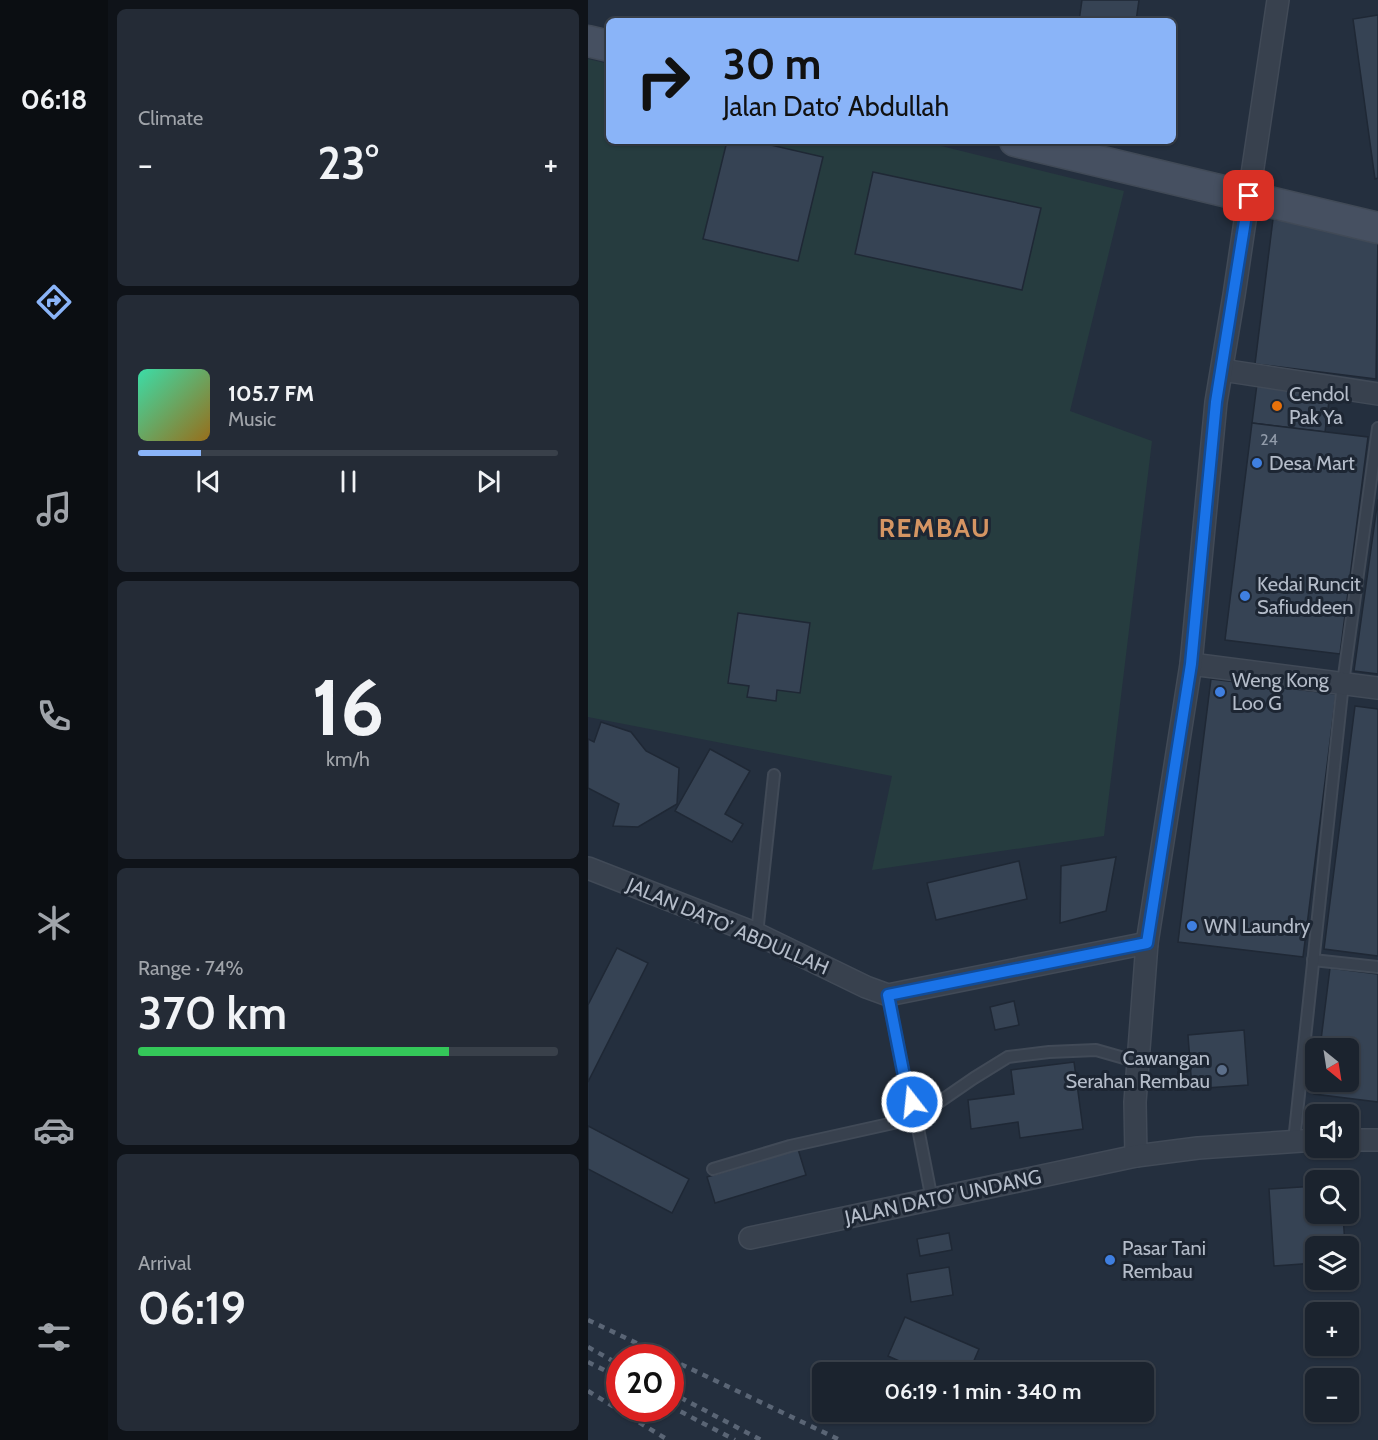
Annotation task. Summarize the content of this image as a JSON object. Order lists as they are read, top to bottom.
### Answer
{
  "streets": {
    "street": ["JALAN DATO’ ABDULLAH", "JALAN DATO’ UNDANG"]
  },
  "districts": ["REMBAU"],
  "places": [
    "Cendol Pak Ya",
    "Desa Mart",
    "Kedai Runcit Safiuddeen",
    "Weng Kong Loo G",
    "WN Laundry",
    "Cawangan Serahan Rembau",
    "Pasar Tani Rembau"
  ],
  "house_numbers": ["24"],
  "north": "bottom right",
  "page": {
    "tabs": "06:18",
    "tile": [
      "Climate",
      ["16", "km/h"],
      ["Range · 74%", "370 km"],
      ["Arrival", "06:19"]
    ],
    "turn": ["30 m", "Jalan Dato’ Abdullah"],
    "heat": ["−", "23°", "+"],
    "song": ["105.7 FM", "Music"],
    "map_buttons": ["+", "−"],
    "limit": "20",
    "trip": "06:19 · 1 min · 340 m"
  }
}
